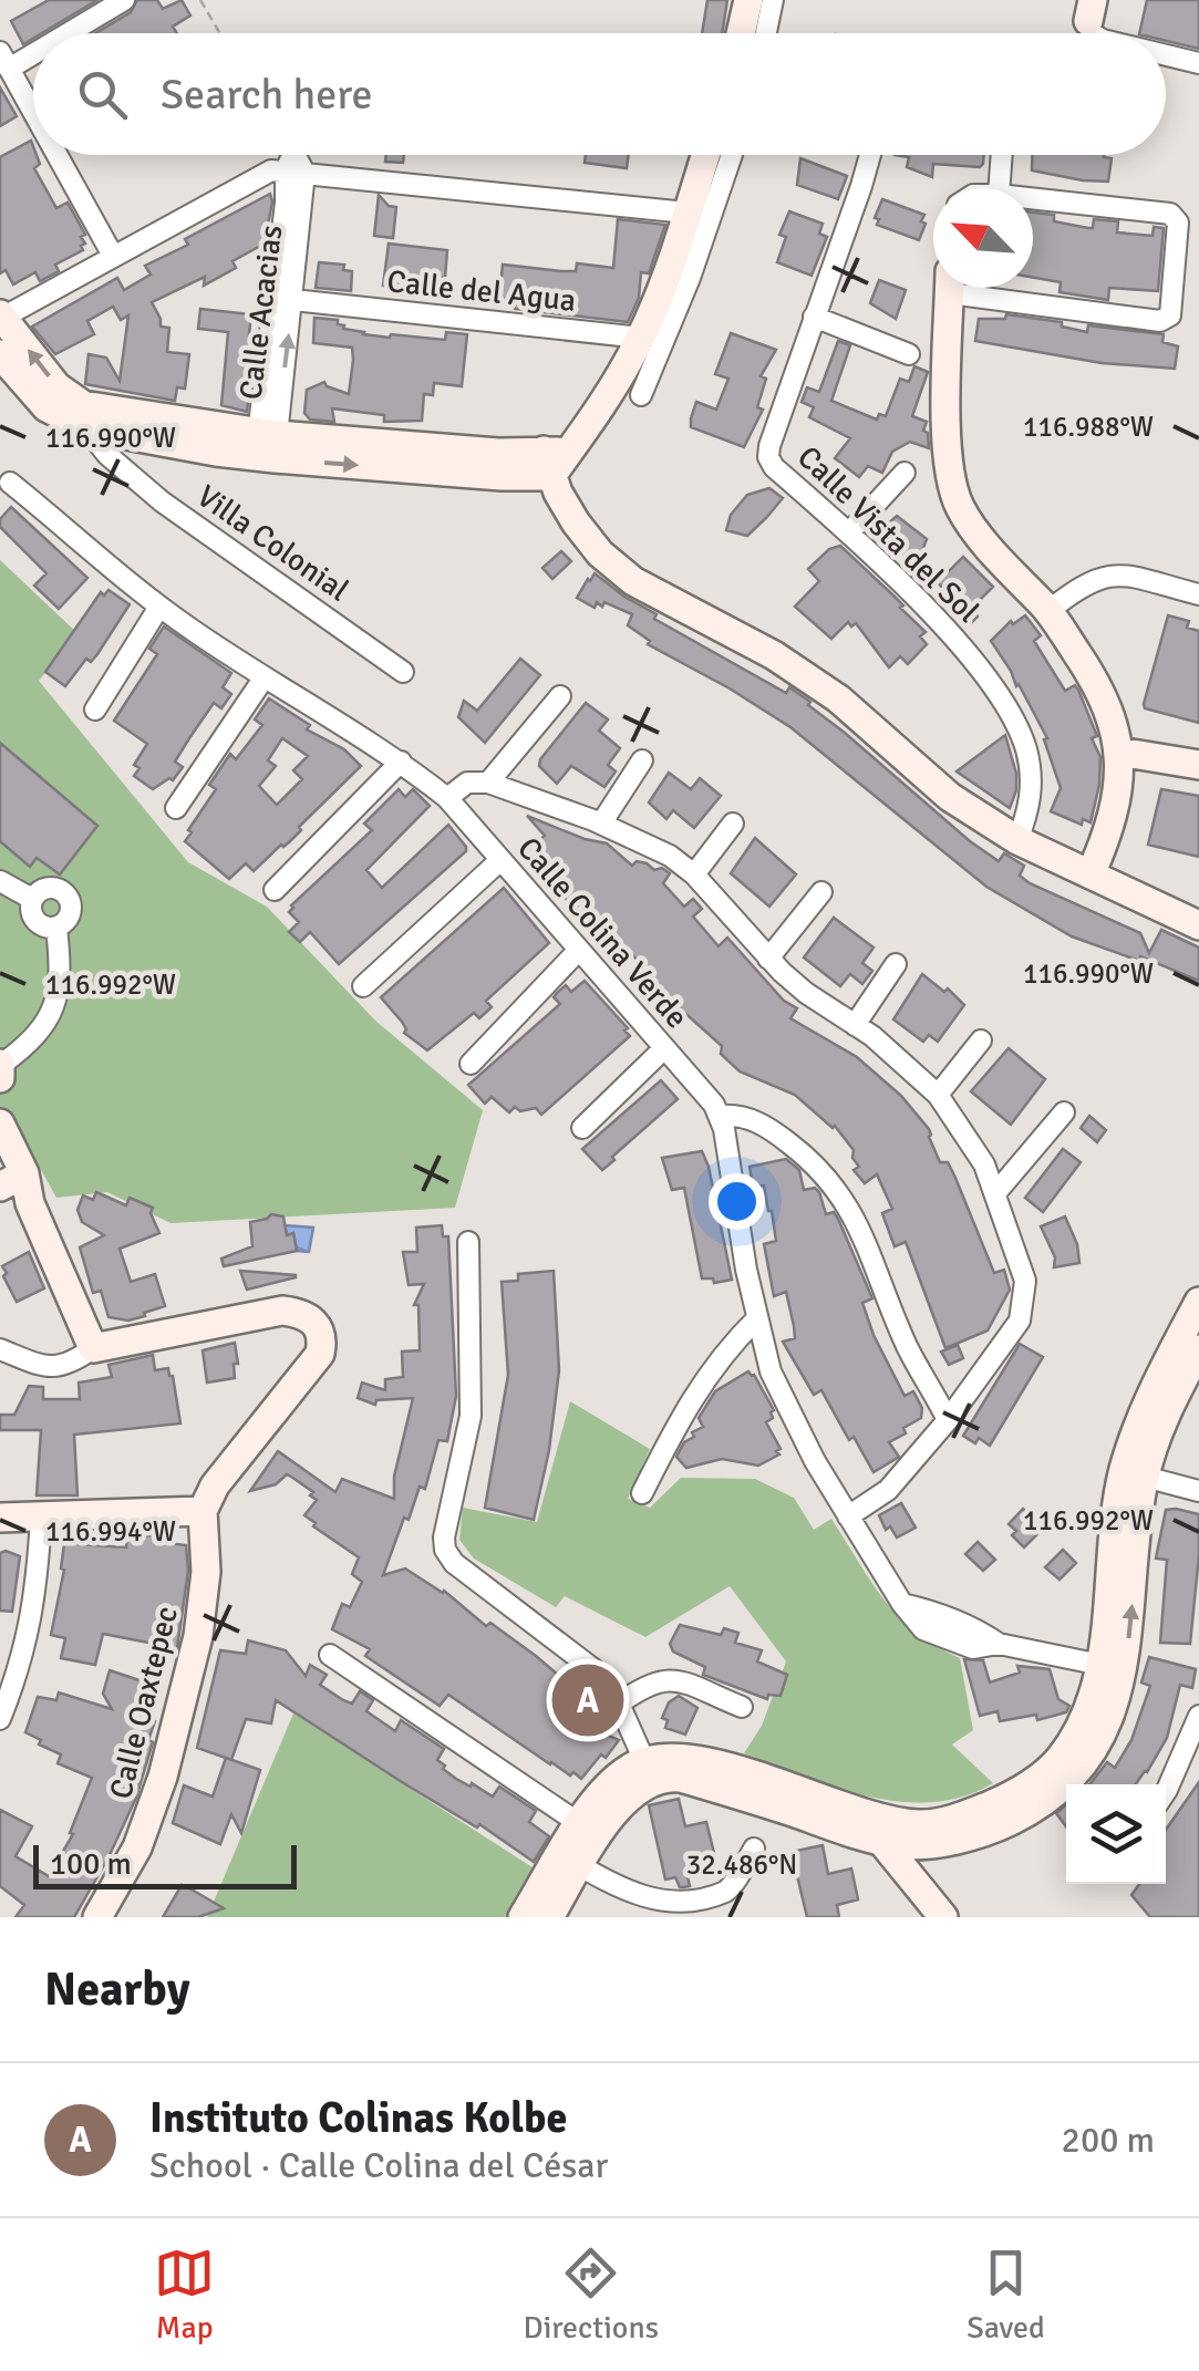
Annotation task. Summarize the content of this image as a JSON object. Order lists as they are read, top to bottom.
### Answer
{
  "streets": {
    "main road": ["Calle Oaxtepec"],
    "street": [
      "Calle del Agua",
      "Calle Acacias",
      "Calle Vista del Sol",
      "Villa Colonial",
      "Calle Colina Verde"
    ]
  },
  "crossings": [
    ["Calle del Agua", "Calle Acacias"]
  ],
  "scale_bar": "100 m",
  "north": "top left",
  "page": {
    "search": "Search here",
    "pins": "A",
    "scale": "100 m",
    "heading": "Nearby",
    "list": [
      {
        "mark": "A",
        "name": "Instituto Colinas Kolbe",
        "note": "School · Calle Colina del César",
        "value": "200 m"
      }
    ],
    "nav": ["Map", "Directions", "Saved"]
  },
  "coordinates": [
    "116.988°W",
    "116.990°W",
    "116.992°W",
    "116.994°W",
    "32.486°N"
  ]
}
